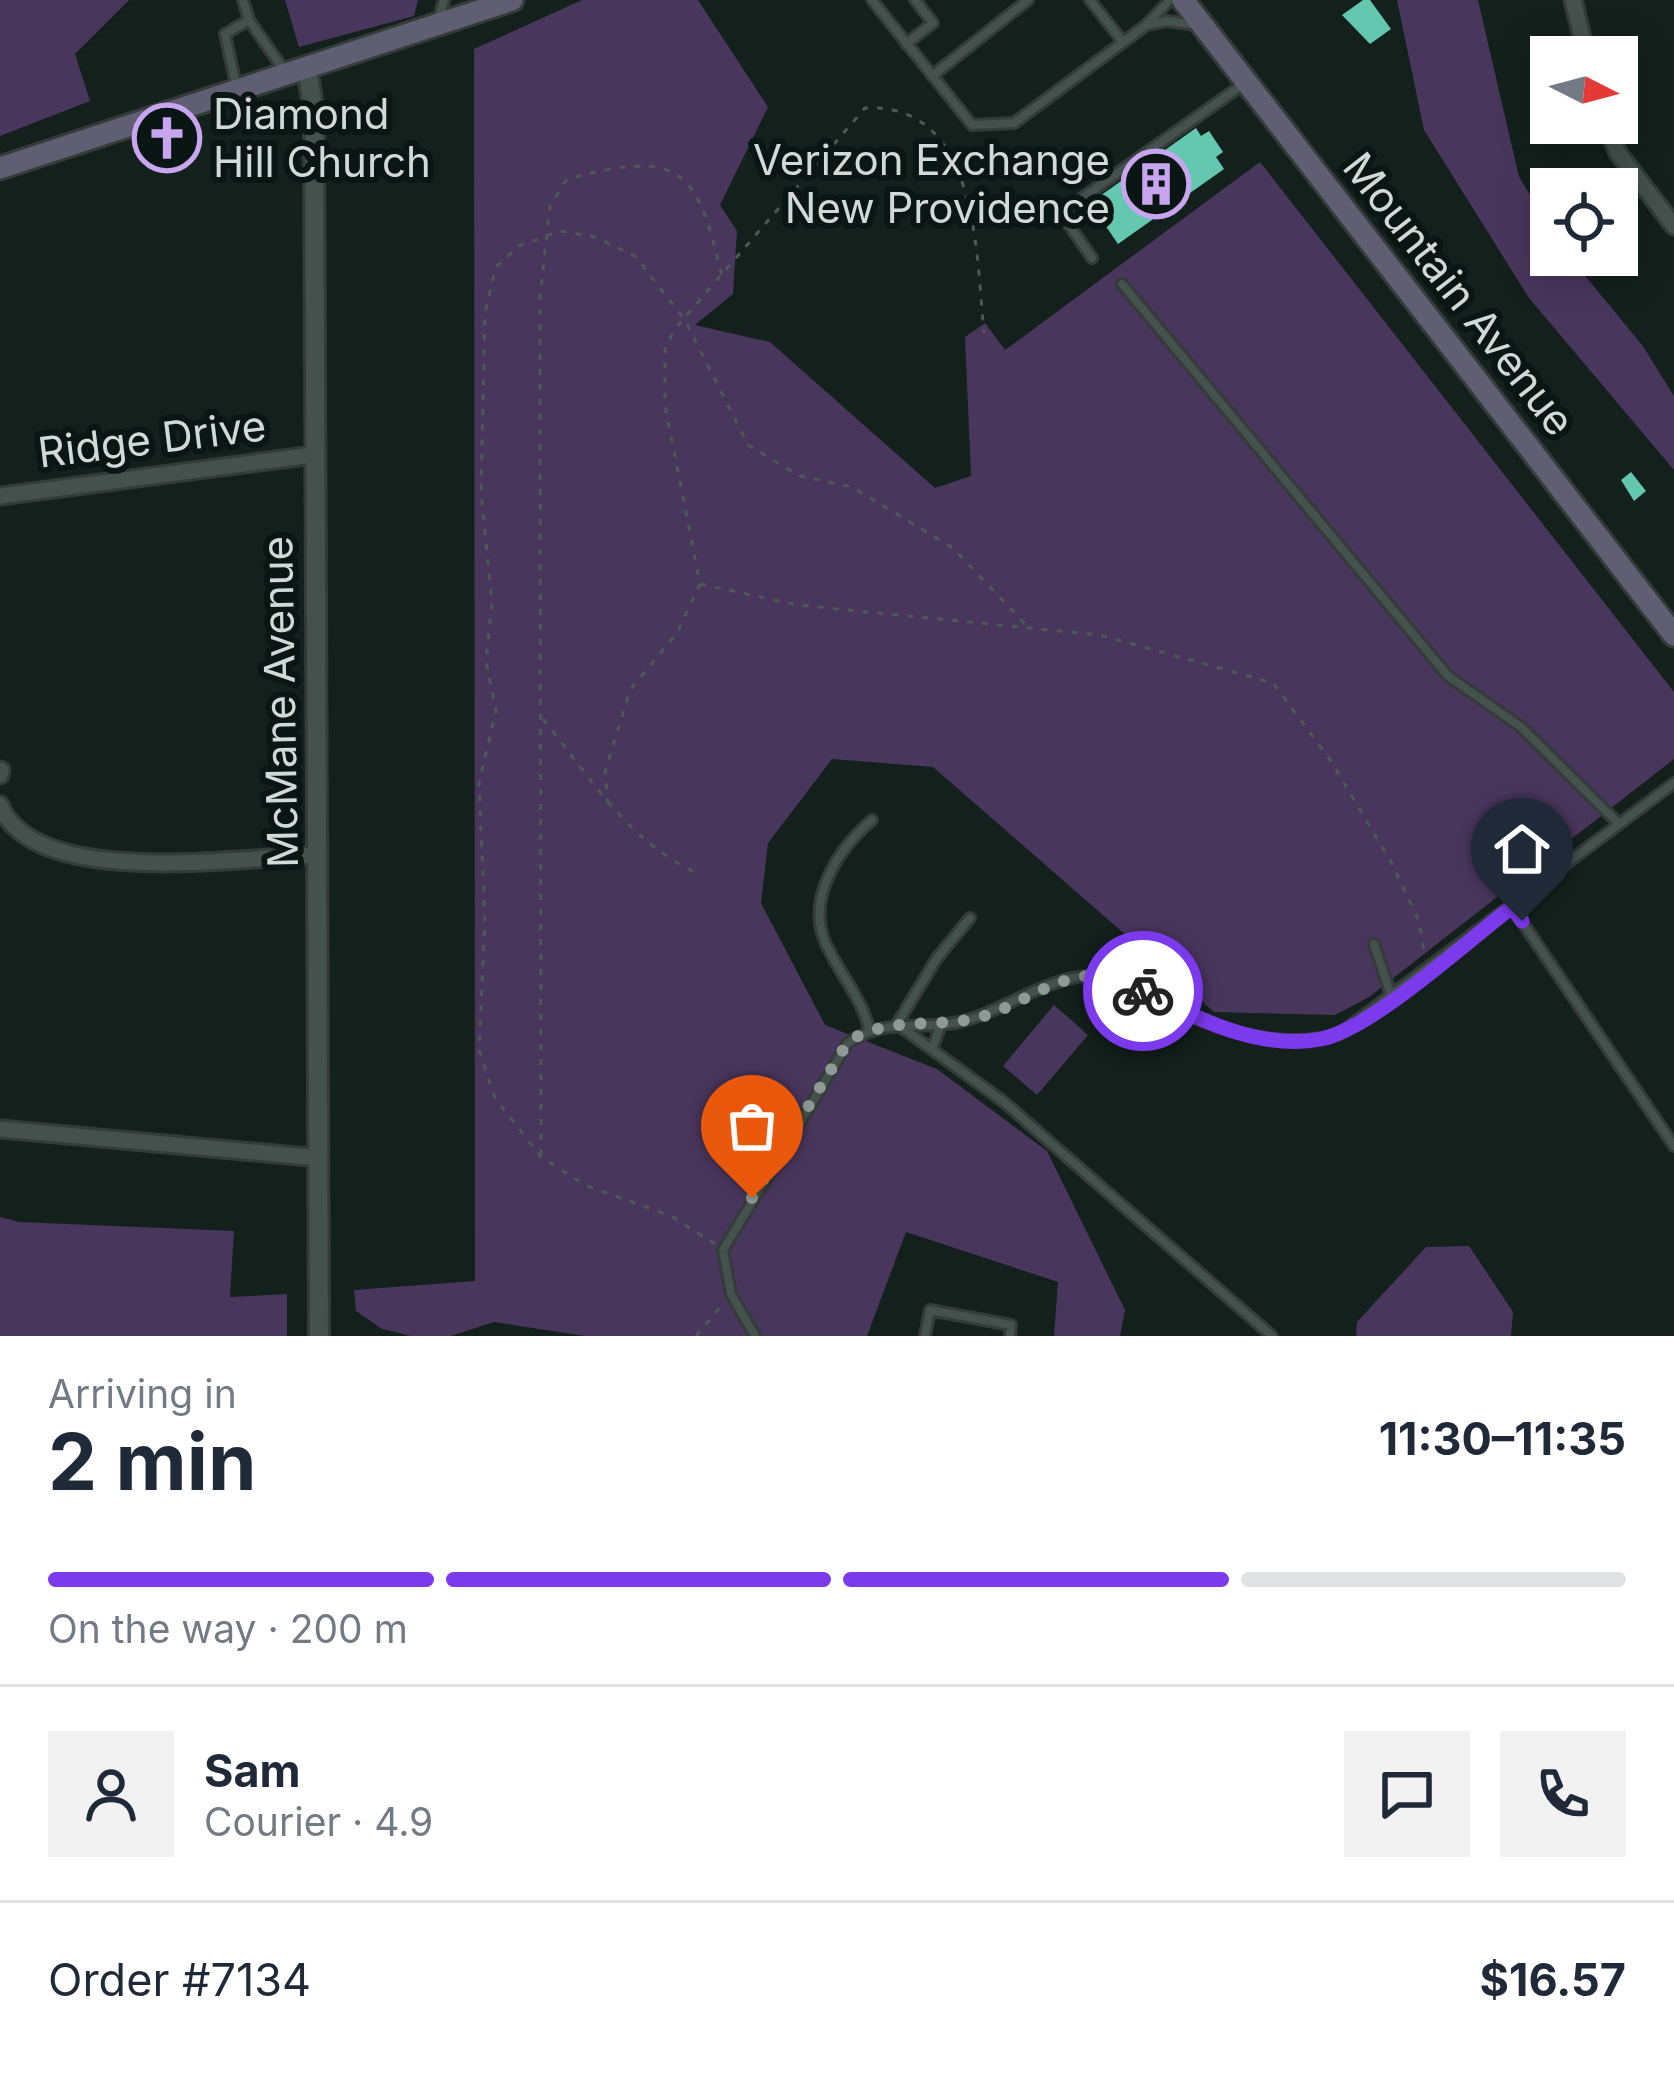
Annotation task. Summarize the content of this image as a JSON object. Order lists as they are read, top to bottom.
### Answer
{
  "streets": {
    "main road": ["Mountain Avenue"],
    "street": ["Ridge Drive", "McMane Avenue"]
  },
  "crossings": [
    ["Ridge Drive", "McMane Avenue"]
  ],
  "places": {
    "church": ["Diamond Hill Church"],
    "building": ["Verizon Exchange New Providence"]
  },
  "north": "right",
  "page": {
    "heading": ["2 min", "Arriving in", "11:30–11:35"],
    "panel": [
      "Sam",
      "Courier · 4.9",
      "Order #7134",
      "$16.57"
    ],
    "bar": "On the way · 200 m"
  }
}
